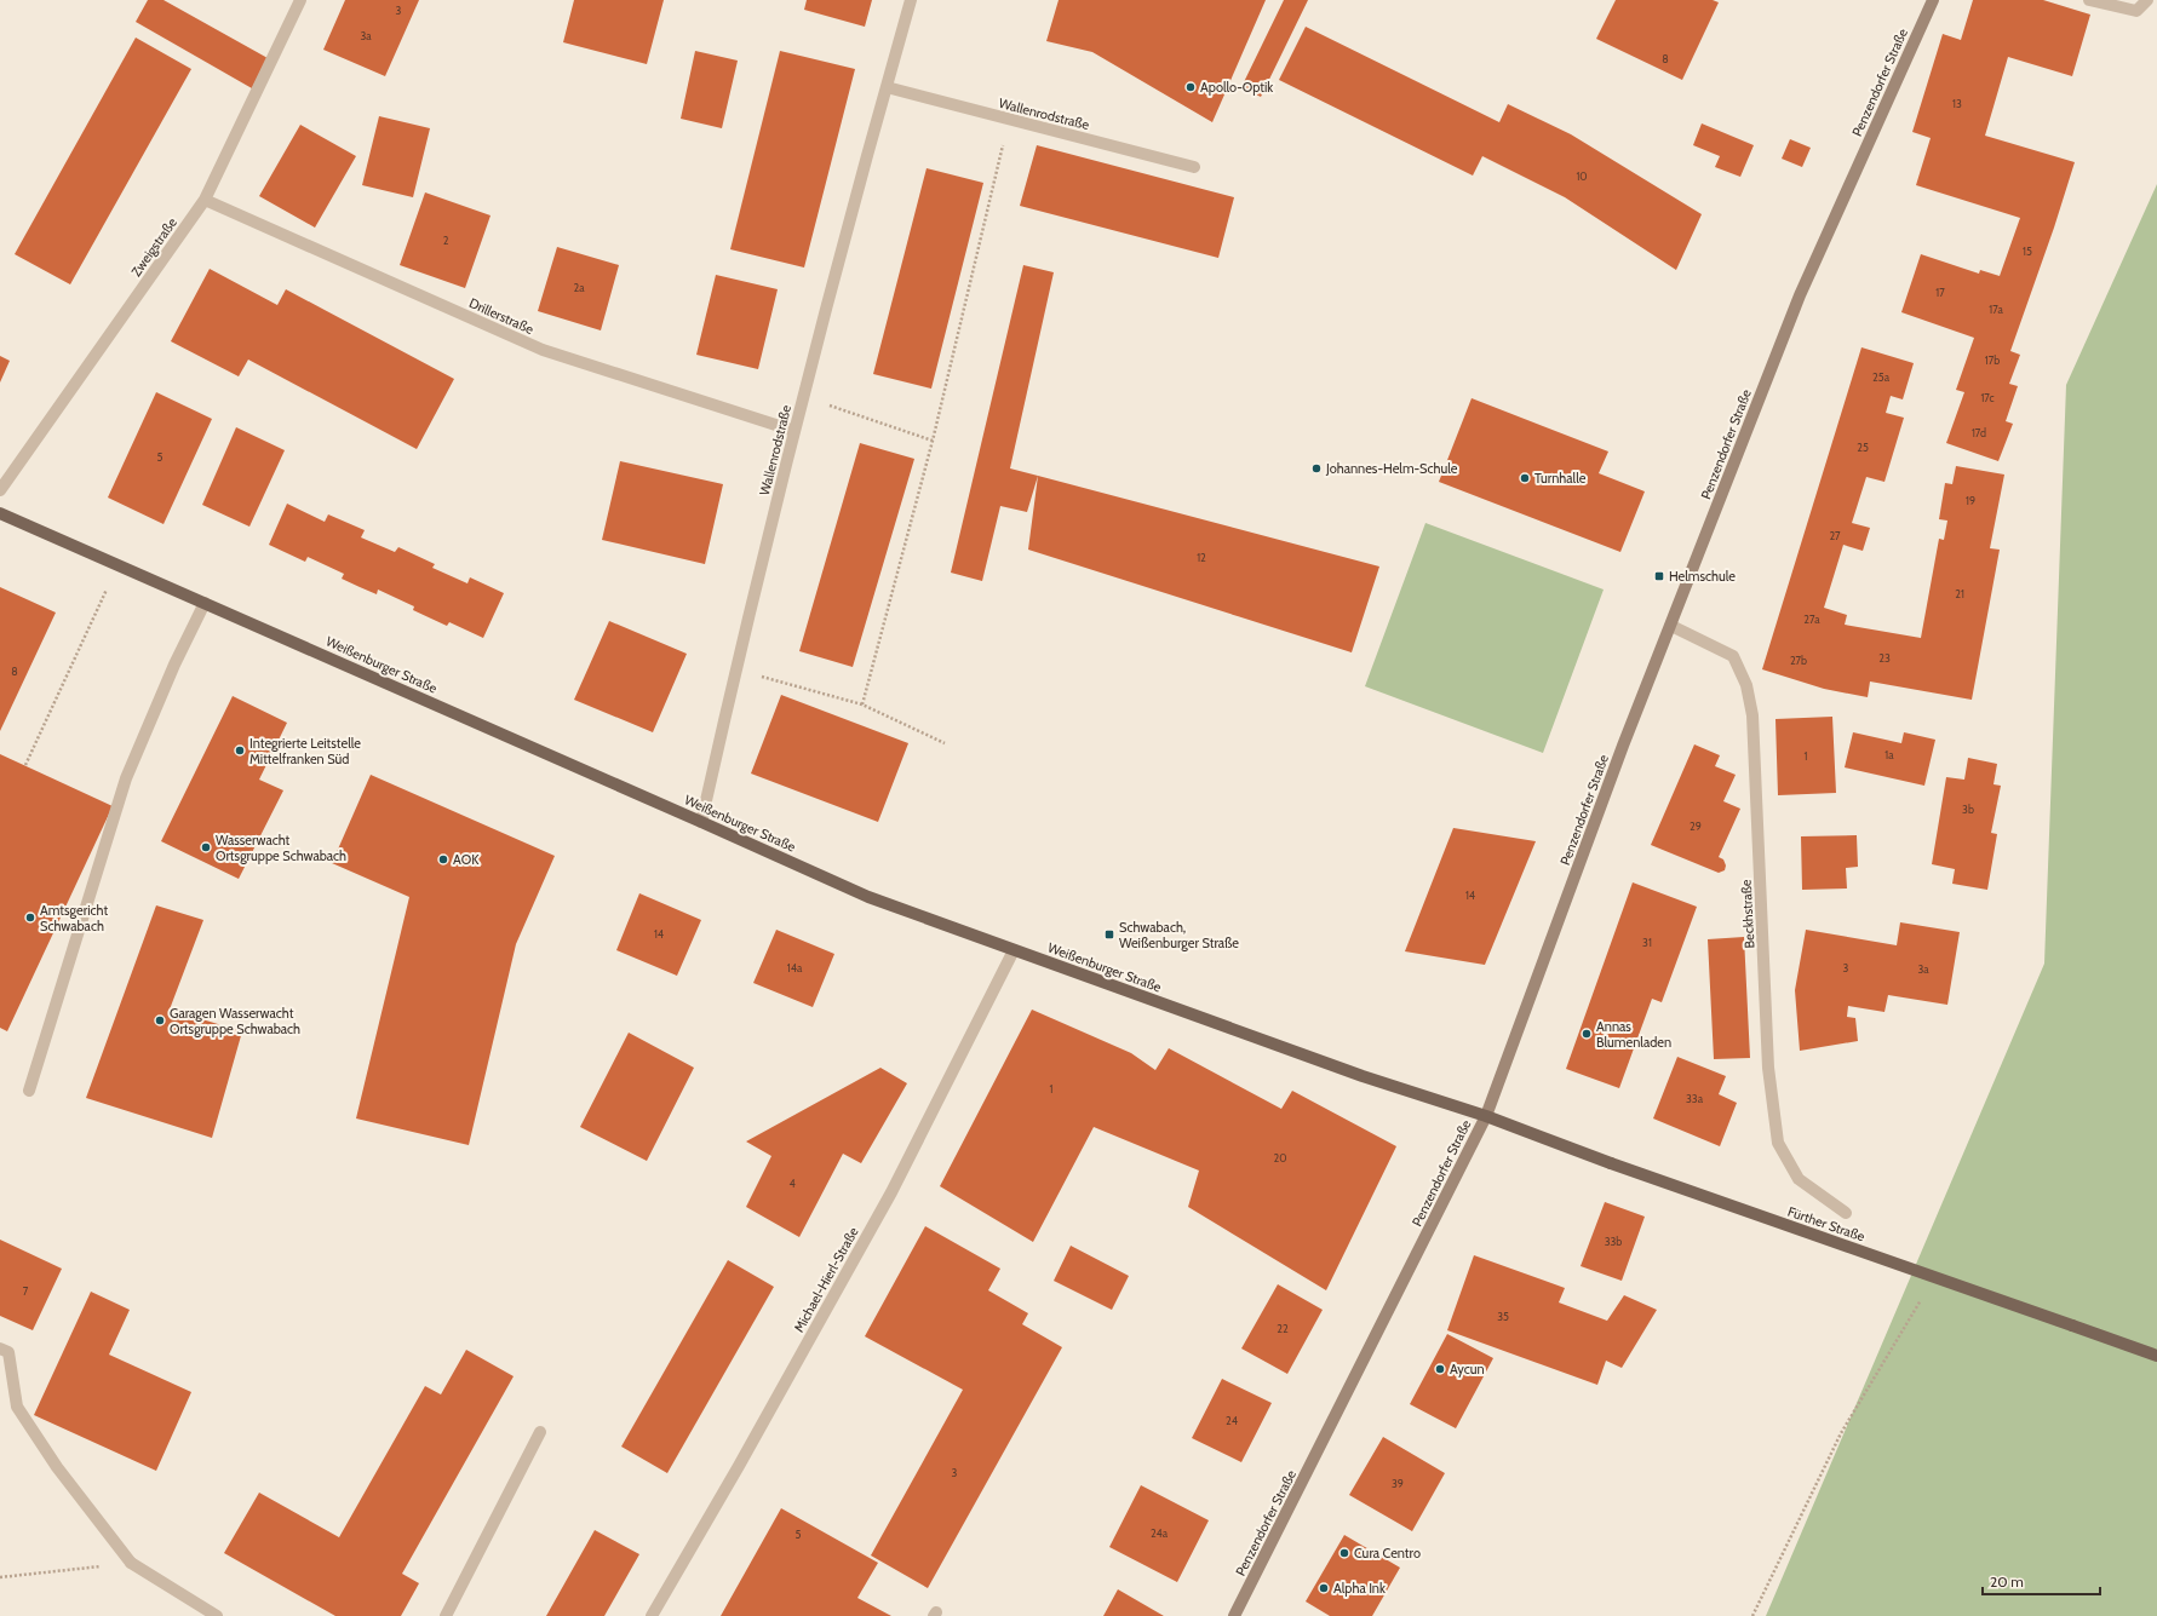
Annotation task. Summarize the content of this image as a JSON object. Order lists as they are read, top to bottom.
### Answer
{
  "streets": {
    "main road": ["Penzendorfer Straße", "Weißenburger Straße", "Fürther Straße"],
    "street": [
      "Wallenrodstraße",
      "Zweigstraße",
      "Drillerstraße",
      "Beckhstraße",
      "Michael-Hierl-Straße"
    ]
  },
  "crossings": [
    ["Penzendorfer Straße", "Weißenburger Straße"],
    ["Penzendorfer Straße", "Beckhstraße"],
    ["Penzendorfer Straße", "Fürther Straße"],
    ["Wallenrodstraße", "Drillerstraße"],
    ["Wallenrodstraße", "Weißenburger Straße"],
    ["Zweigstraße", "Drillerstraße"],
    ["Weißenburger Straße", "Fürther Straße"],
    ["Weißenburger Straße", "Michael-Hierl-Straße"]
  ],
  "places": {
    "other": [
      "Apollo-Optik",
      "Johannes-Helm-Schule",
      "Turnhalle",
      "Integrierte Leitstelle Mittelfranken Süd",
      "Wasserwacht Ortsgruppe Schwabach",
      "AOK",
      "Amtsgericht Schwabach",
      "Garagen Wasserwacht Ortsgruppe Schwabach",
      "Annas Blumenladen",
      "Aycun",
      "Cura Centro",
      "Alpha Ink"
    ],
    "transit": ["Helmschule", "Schwabach, Weißenburger Straße"]
  },
  "house_numbers": [
    "3",
    "3a",
    "8",
    "13",
    "10",
    "2",
    "15",
    "2a",
    "17",
    "17a",
    "17b",
    "25a",
    "17c",
    "17d",
    "25",
    "5",
    "19",
    "27",
    "12",
    "21",
    "27a",
    "23",
    "27b",
    "8",
    "1a",
    "1",
    "3b",
    "29",
    "14",
    "14",
    "31",
    "14a",
    "3",
    "3a",
    "1",
    "33a",
    "20",
    "4",
    "33b",
    "7",
    "35",
    "22",
    "24",
    "3",
    "39",
    "24a",
    "5"
  ],
  "scale_bar": "20 m"
}
